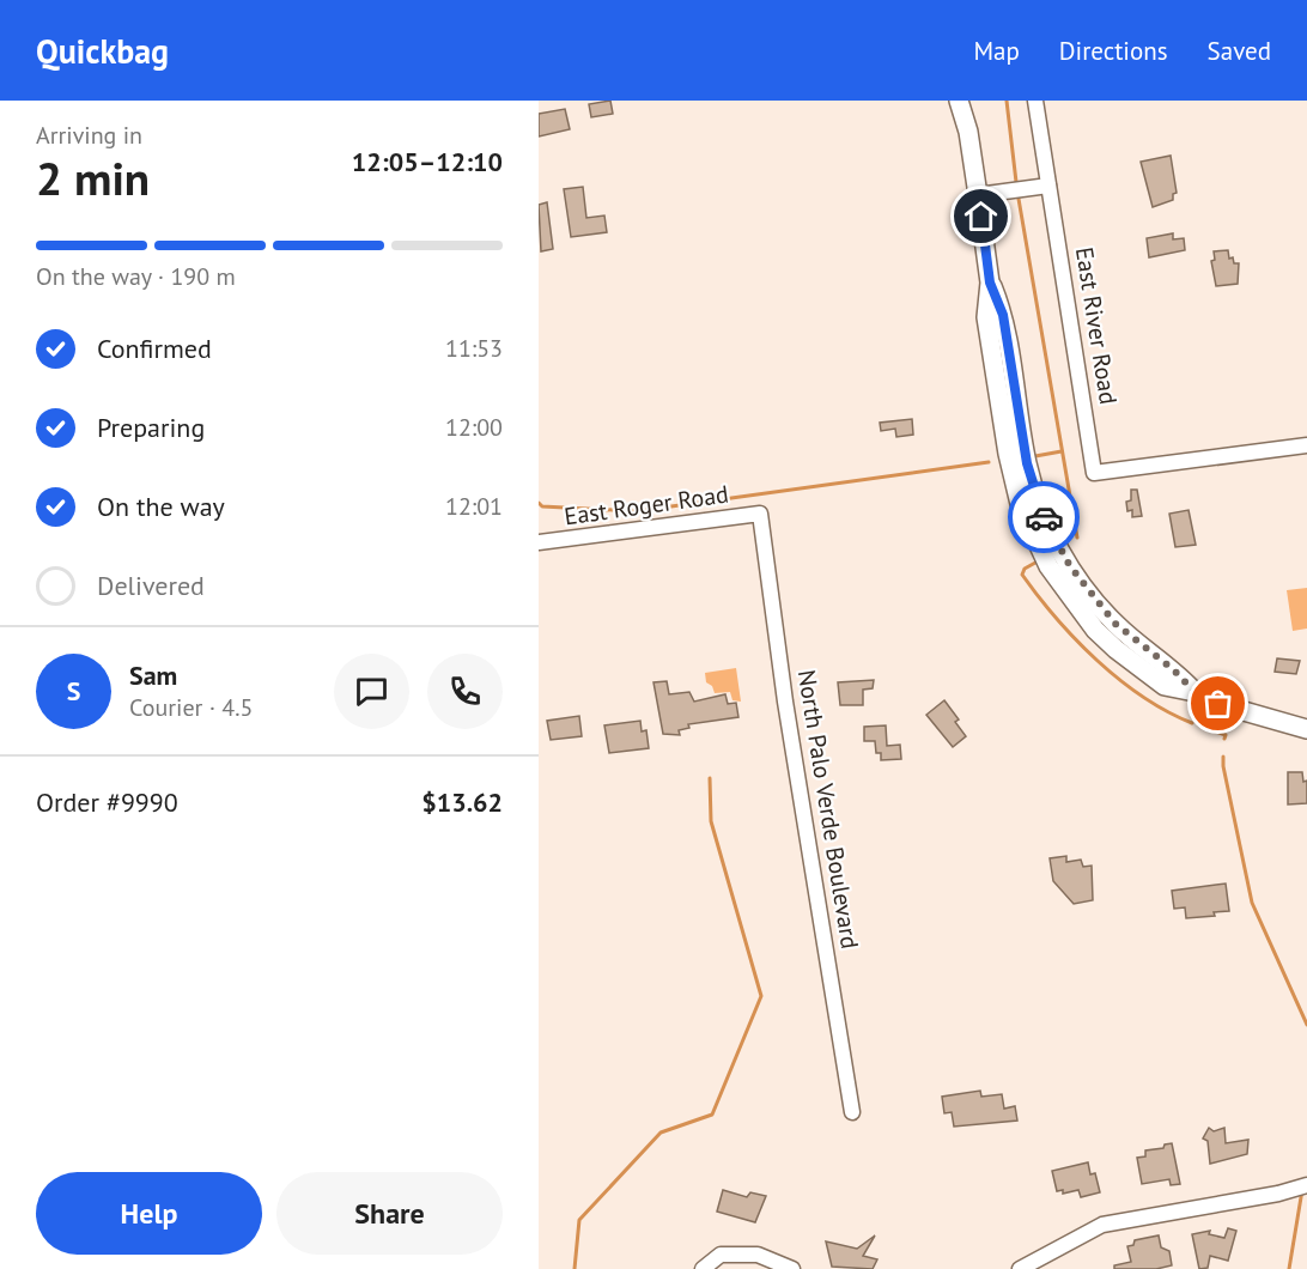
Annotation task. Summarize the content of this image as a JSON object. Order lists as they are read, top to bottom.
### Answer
{
  "streets": {
    "street": ["East River Road", "East Roger Road", "North Palo Verde Boulevard"]
  },
  "crossings": [
    ["East Roger Road", "North Palo Verde Boulevard"]
  ],
  "page": {
    "header": "Quickbag",
    "nav": ["Map", "Directions", "Saved"],
    "heading": ["2 min", "Arriving in", "12:05–12:10"],
    "panel": [
      "Sam",
      "Courier · 4.5",
      "Order #9990",
      "$13.62"
    ],
    "bar": "On the way · 190 m",
    "list": [
      ["Confirmed", "11:53"],
      ["Preparing", "12:00"],
      ["On the way", "12:01"],
      "Delivered"
    ],
    "round": "S",
    "buttons": ["Help", "Share"]
  }
}
